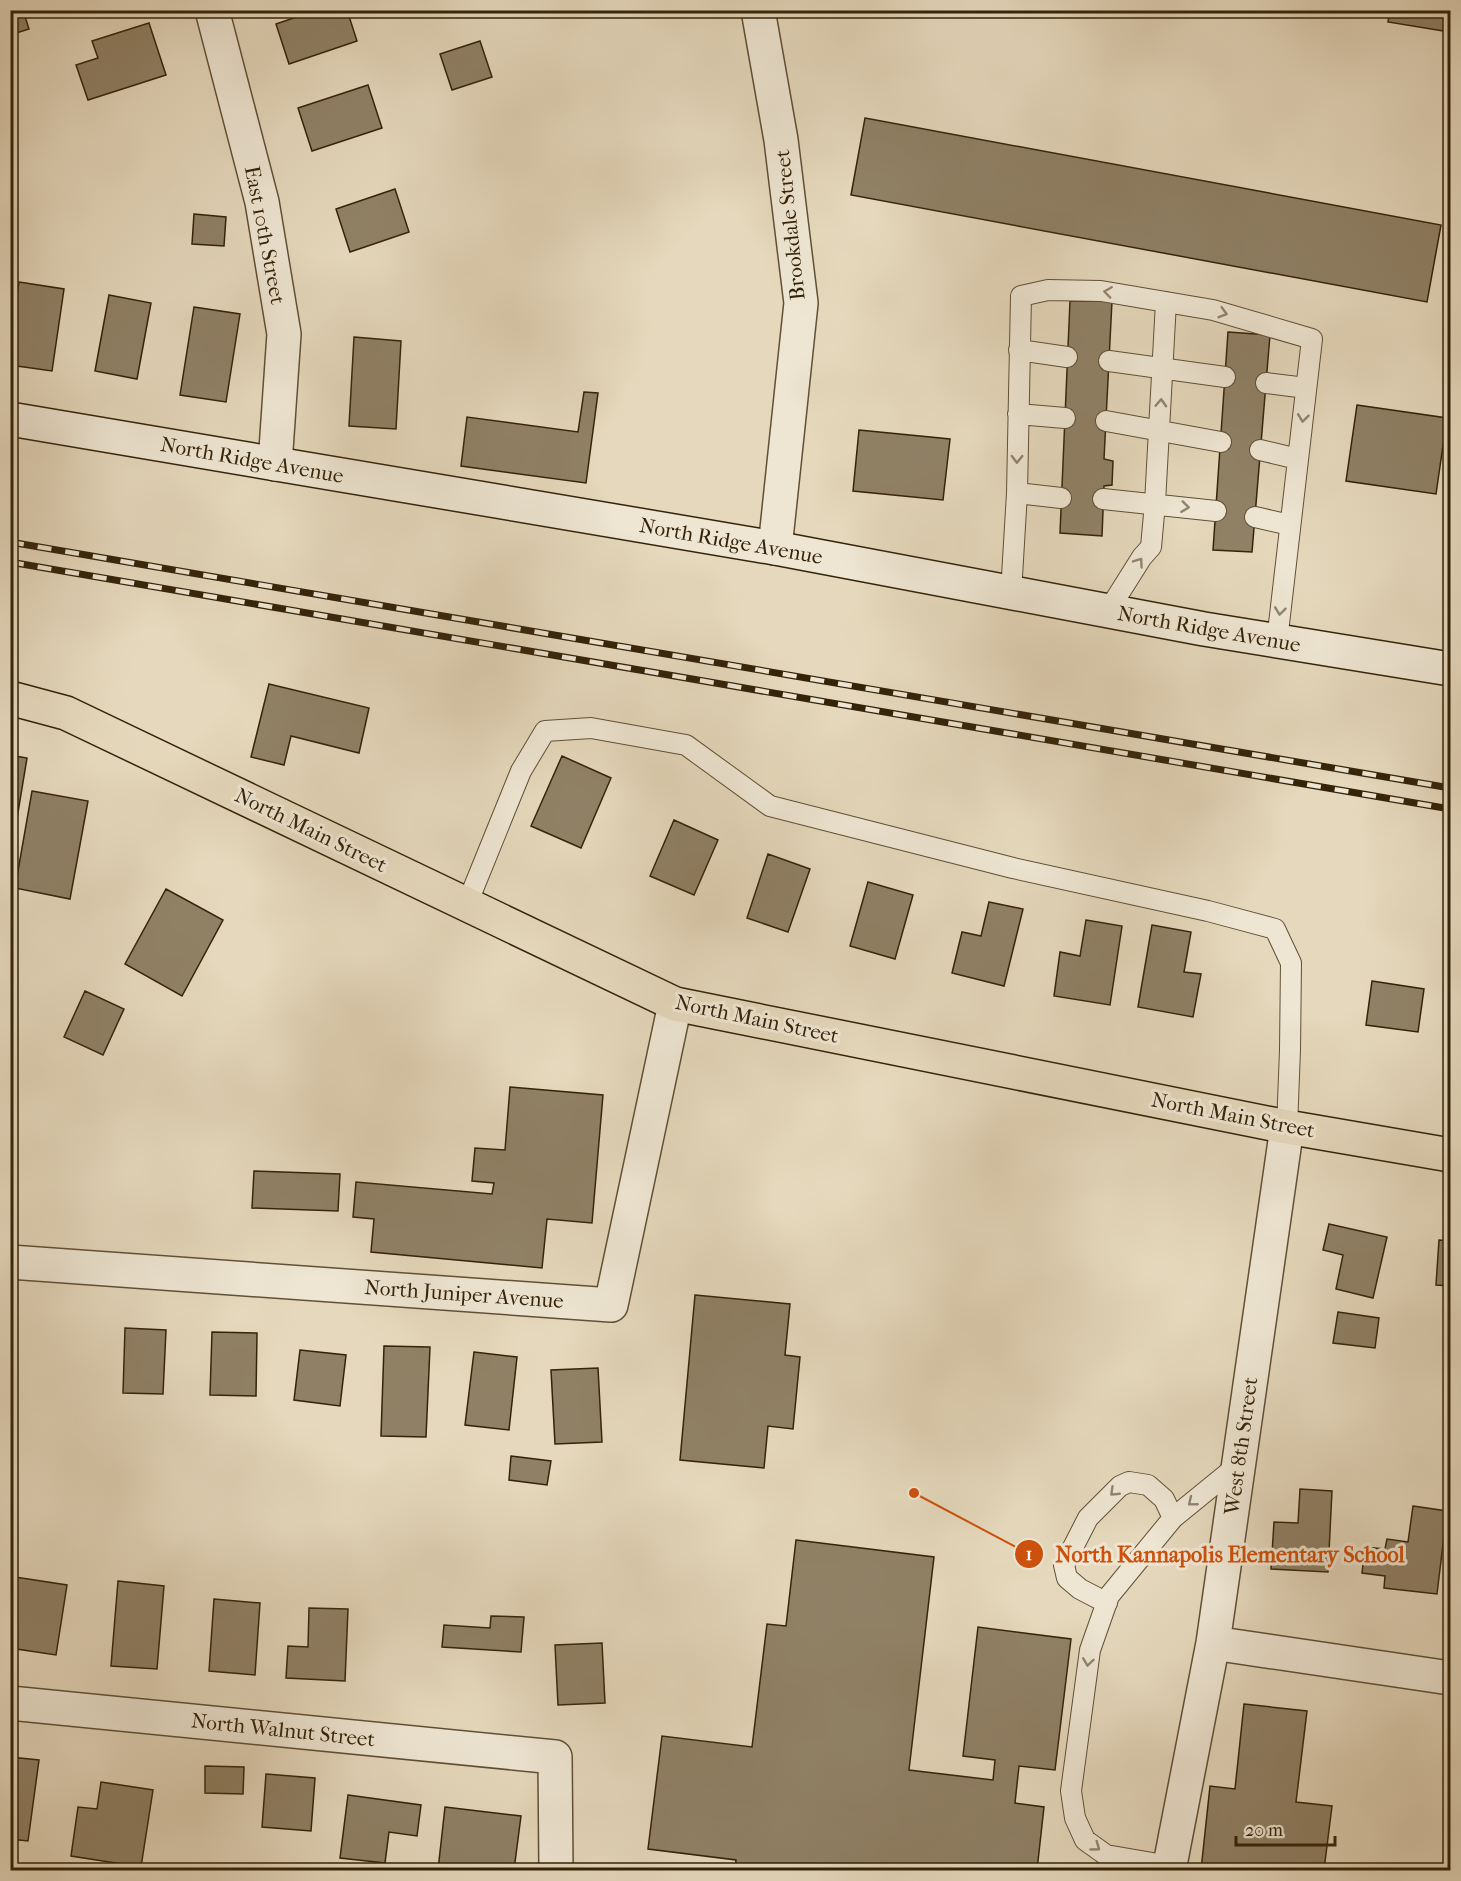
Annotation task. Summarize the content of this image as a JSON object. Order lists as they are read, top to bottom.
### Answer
{
  "streets": {
    "main road": ["North Main Street"],
    "street": [
      "Brookdale Street",
      "East 10th Street",
      "North Ridge Avenue",
      "North Juniper Avenue",
      "West 8th Street",
      "North Walnut Street"
    ]
  },
  "crossings": [
    ["Brookdale Street", "North Ridge Avenue"],
    ["East 10th Street", "North Ridge Avenue"],
    ["North Main Street", "North Juniper Avenue"],
    ["North Main Street", "West 8th Street"]
  ],
  "places": ["North Kannapolis Elementary School"],
  "scale_bar": "20 m"
}
